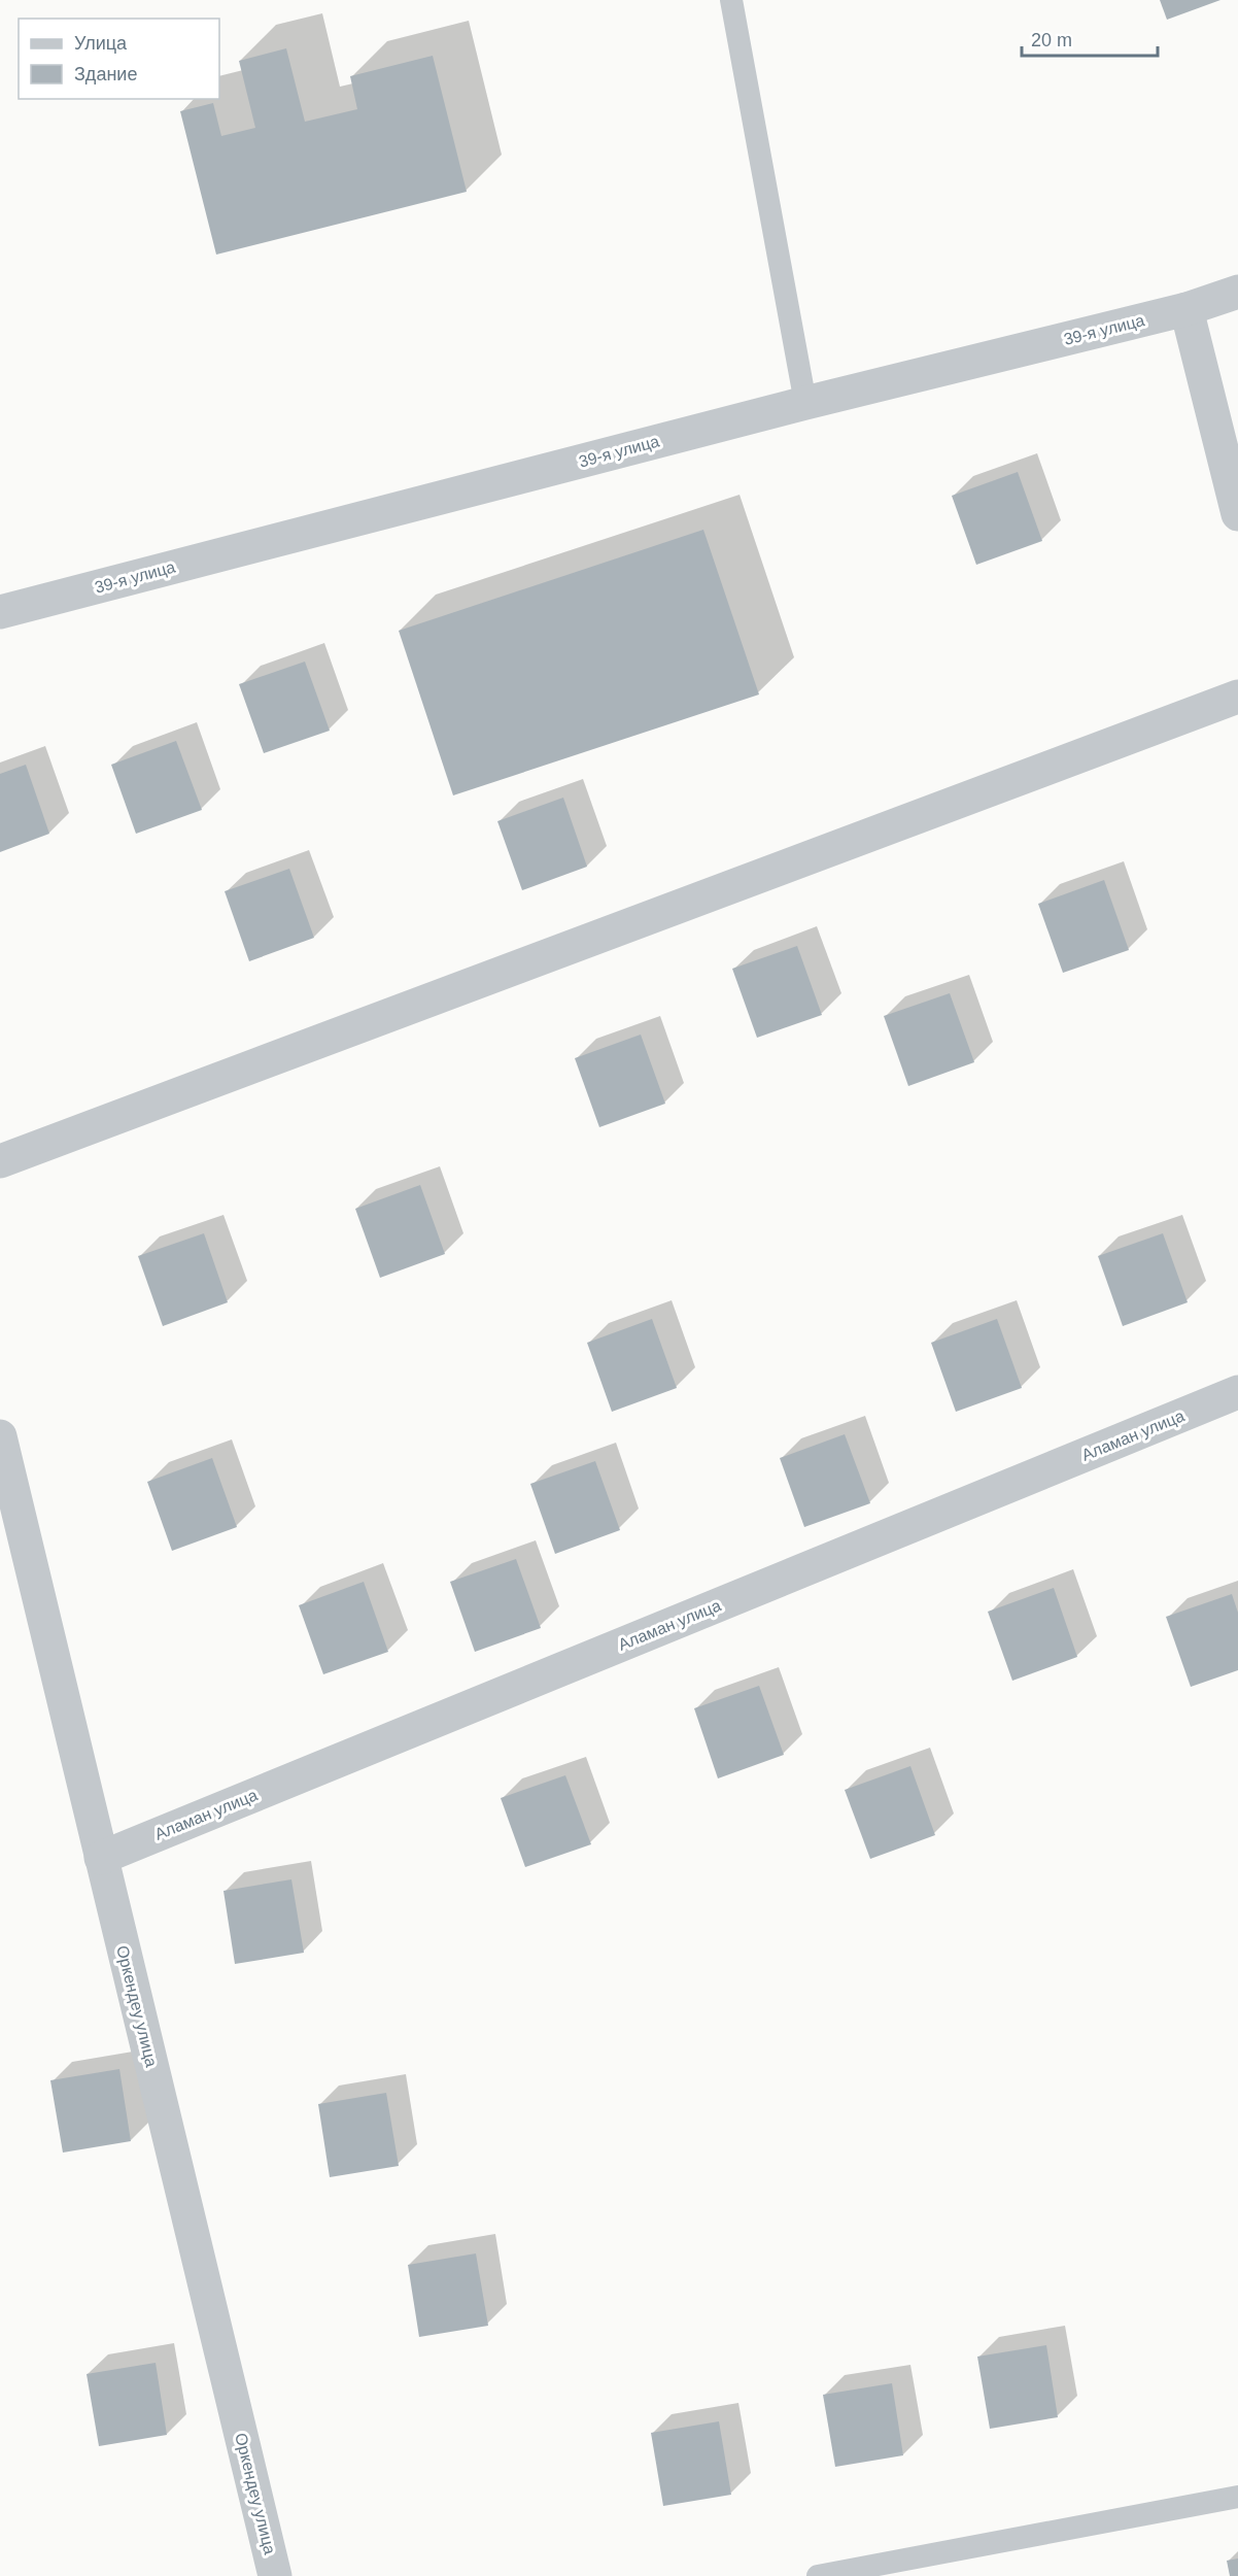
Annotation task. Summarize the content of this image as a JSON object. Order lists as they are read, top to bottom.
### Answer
{
  "streets": {
    "street": ["39-я улица", "Аламан улица", "Оркендеу улица"]
  },
  "crossings": [
    ["Аламан улица", "Оркендеу улица"]
  ],
  "legend": ["Улица", "Здание"],
  "scale_bar": "20 m"
}
